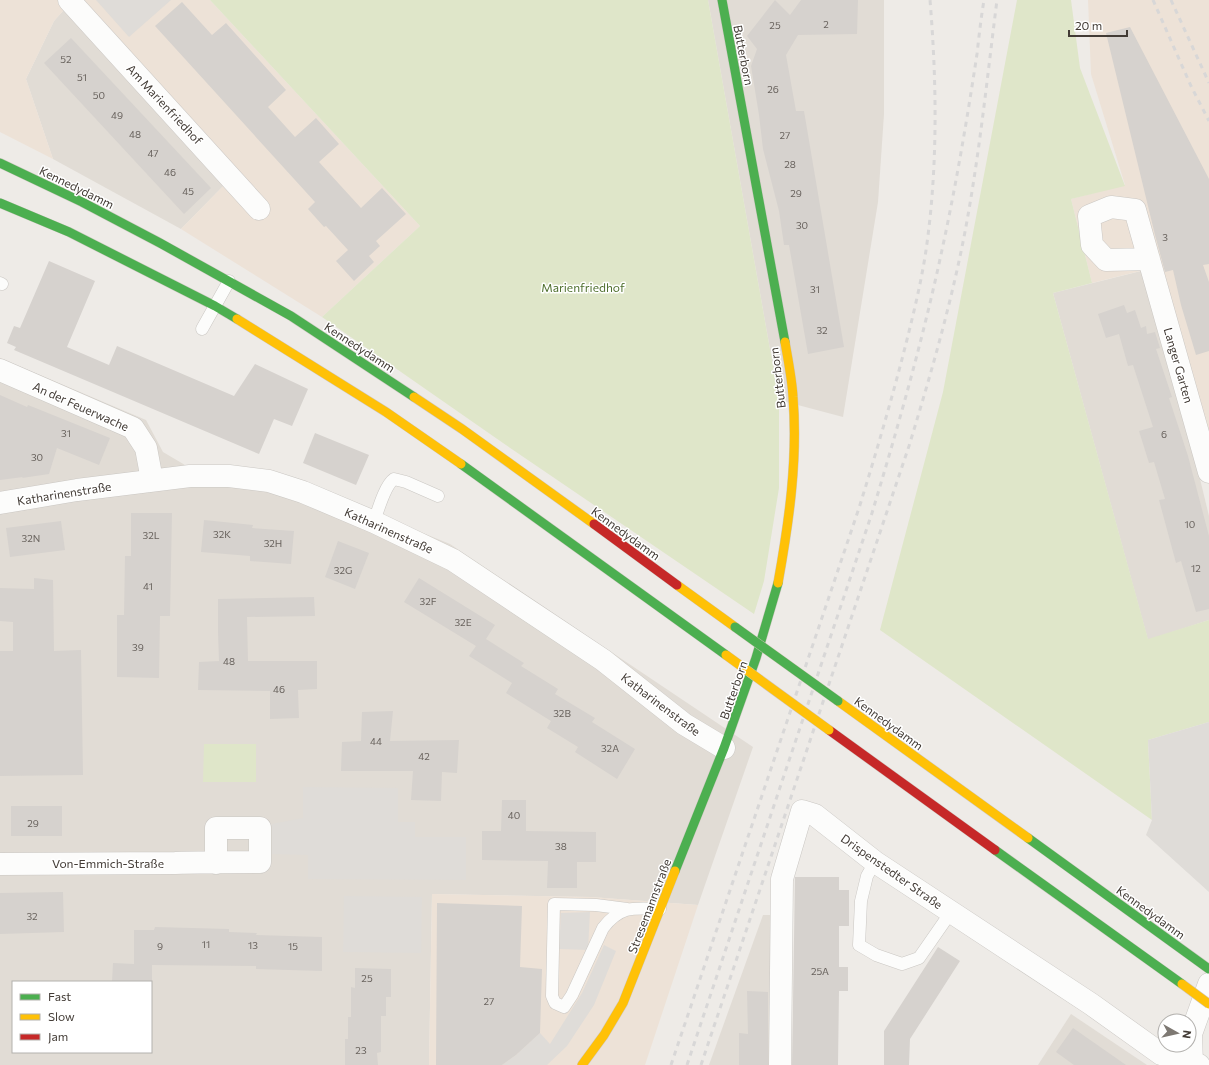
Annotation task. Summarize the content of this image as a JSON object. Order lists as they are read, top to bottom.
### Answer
{
  "streets": {
    "main road": ["Butterborn", "Kennedydamm", "Stresemannstraße"],
    "street": [
      "Am Marienfriedhof",
      "Langer Garten",
      "An der Feuerwache",
      "Katharinenstraße",
      "Von-Emmich-Straße",
      "Drispenstedter Straße"
    ]
  },
  "crossings": [
    ["Butterborn", "Katharinenstraße"],
    ["Butterborn", "Stresemannstraße"],
    ["An der Feuerwache", "Katharinenstraße"],
    ["Katharinenstraße", "Stresemannstraße"]
  ],
  "parks": ["Marienfriedhof"],
  "house_numbers": [
    "2",
    "25",
    "52",
    "51",
    "26",
    "50",
    "49",
    "48",
    "27",
    "47",
    "28",
    "46",
    "45",
    "29",
    "30",
    "3",
    "31",
    "32",
    "31",
    "6",
    "30",
    "10",
    "32K",
    "32L",
    "32N",
    "32H",
    "12",
    "32G",
    "41",
    "32F",
    "32E",
    "39",
    "48",
    "46",
    "32B",
    "44",
    "32A",
    "42",
    "40",
    "29",
    "38",
    "32",
    "11",
    "13",
    "9",
    "15",
    "25A",
    "25",
    "27",
    "23"
  ],
  "legend": ["Fast", "Slow", "Jam"],
  "scale_bar": "20 m",
  "north": "right"
}
